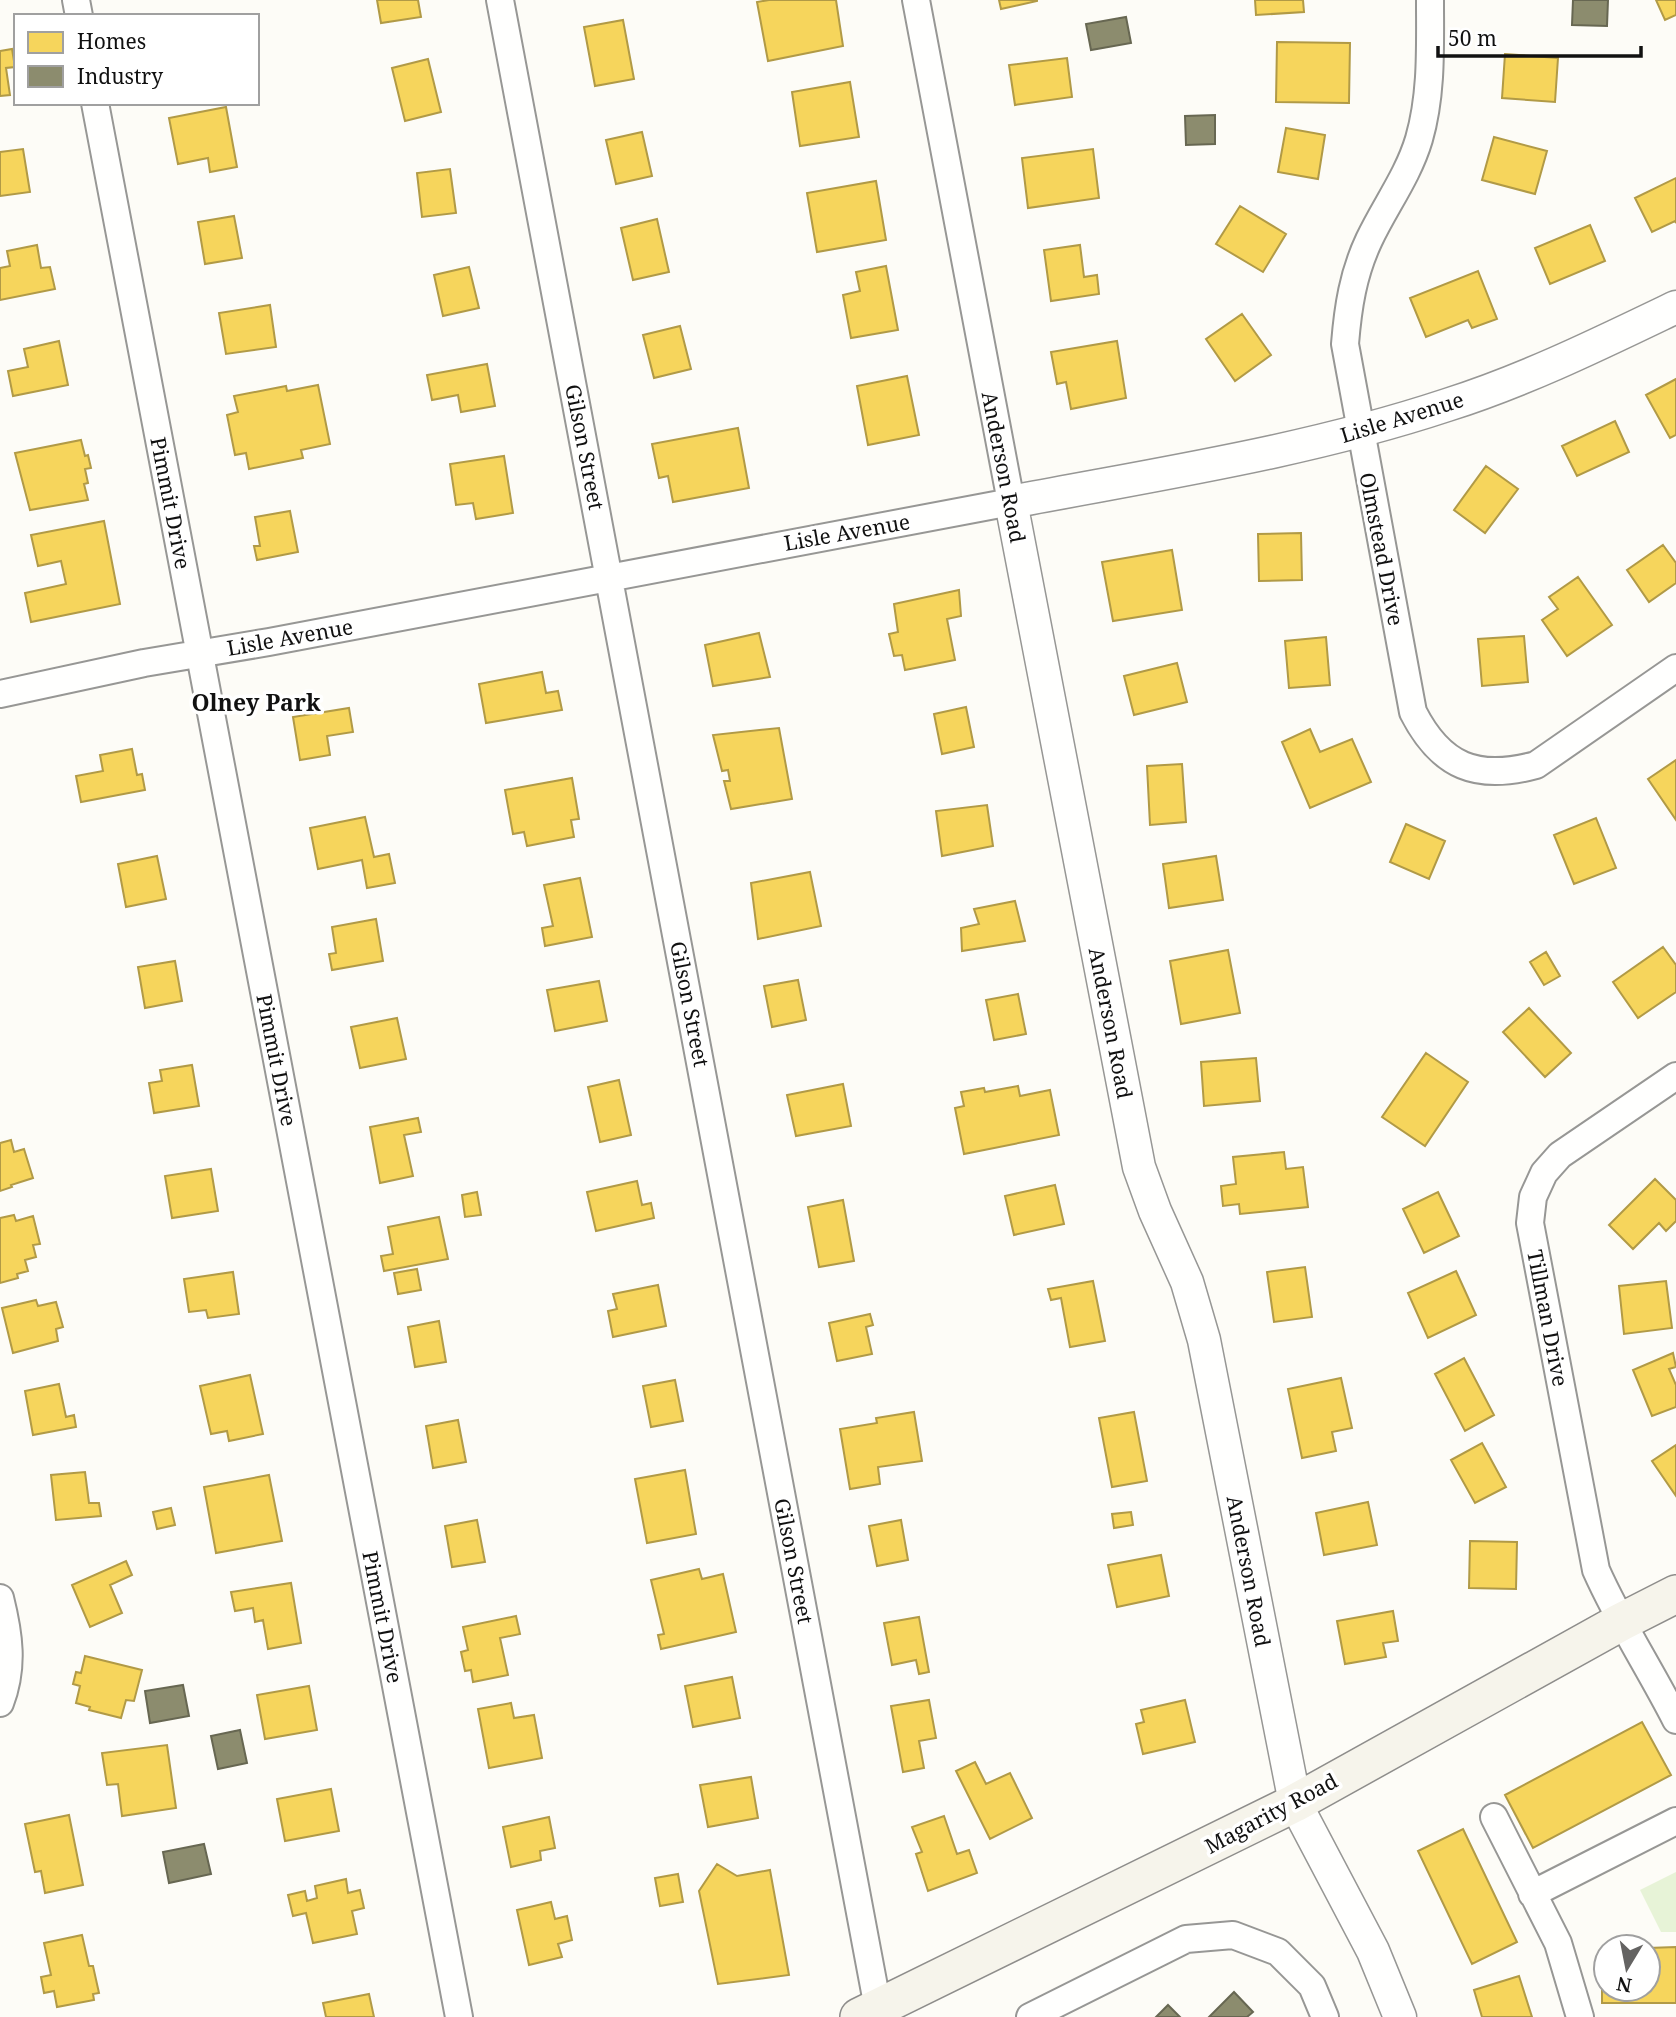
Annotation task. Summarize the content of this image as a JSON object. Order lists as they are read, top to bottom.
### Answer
{
  "streets": {
    "main road": ["Magarity Road"],
    "street": [
      "Lisle Avenue",
      "Gilson Street",
      "Anderson Road",
      "Pimmit Drive",
      "Olmstead Drive",
      "Tillman Drive"
    ]
  },
  "crossings": [
    ["Lisle Avenue", "Gilson Street"],
    ["Lisle Avenue", "Anderson Road"],
    ["Lisle Avenue", "Pimmit Drive"],
    ["Lisle Avenue", "Olmstead Drive"],
    ["Gilson Street", "Magarity Road"],
    ["Anderson Road", "Magarity Road"],
    ["Tillman Drive", "Magarity Road"]
  ],
  "districts": ["Olney Park"],
  "legend": ["Homes", "Industry"],
  "scale_bar": "50 m",
  "north": "bottom"
}
